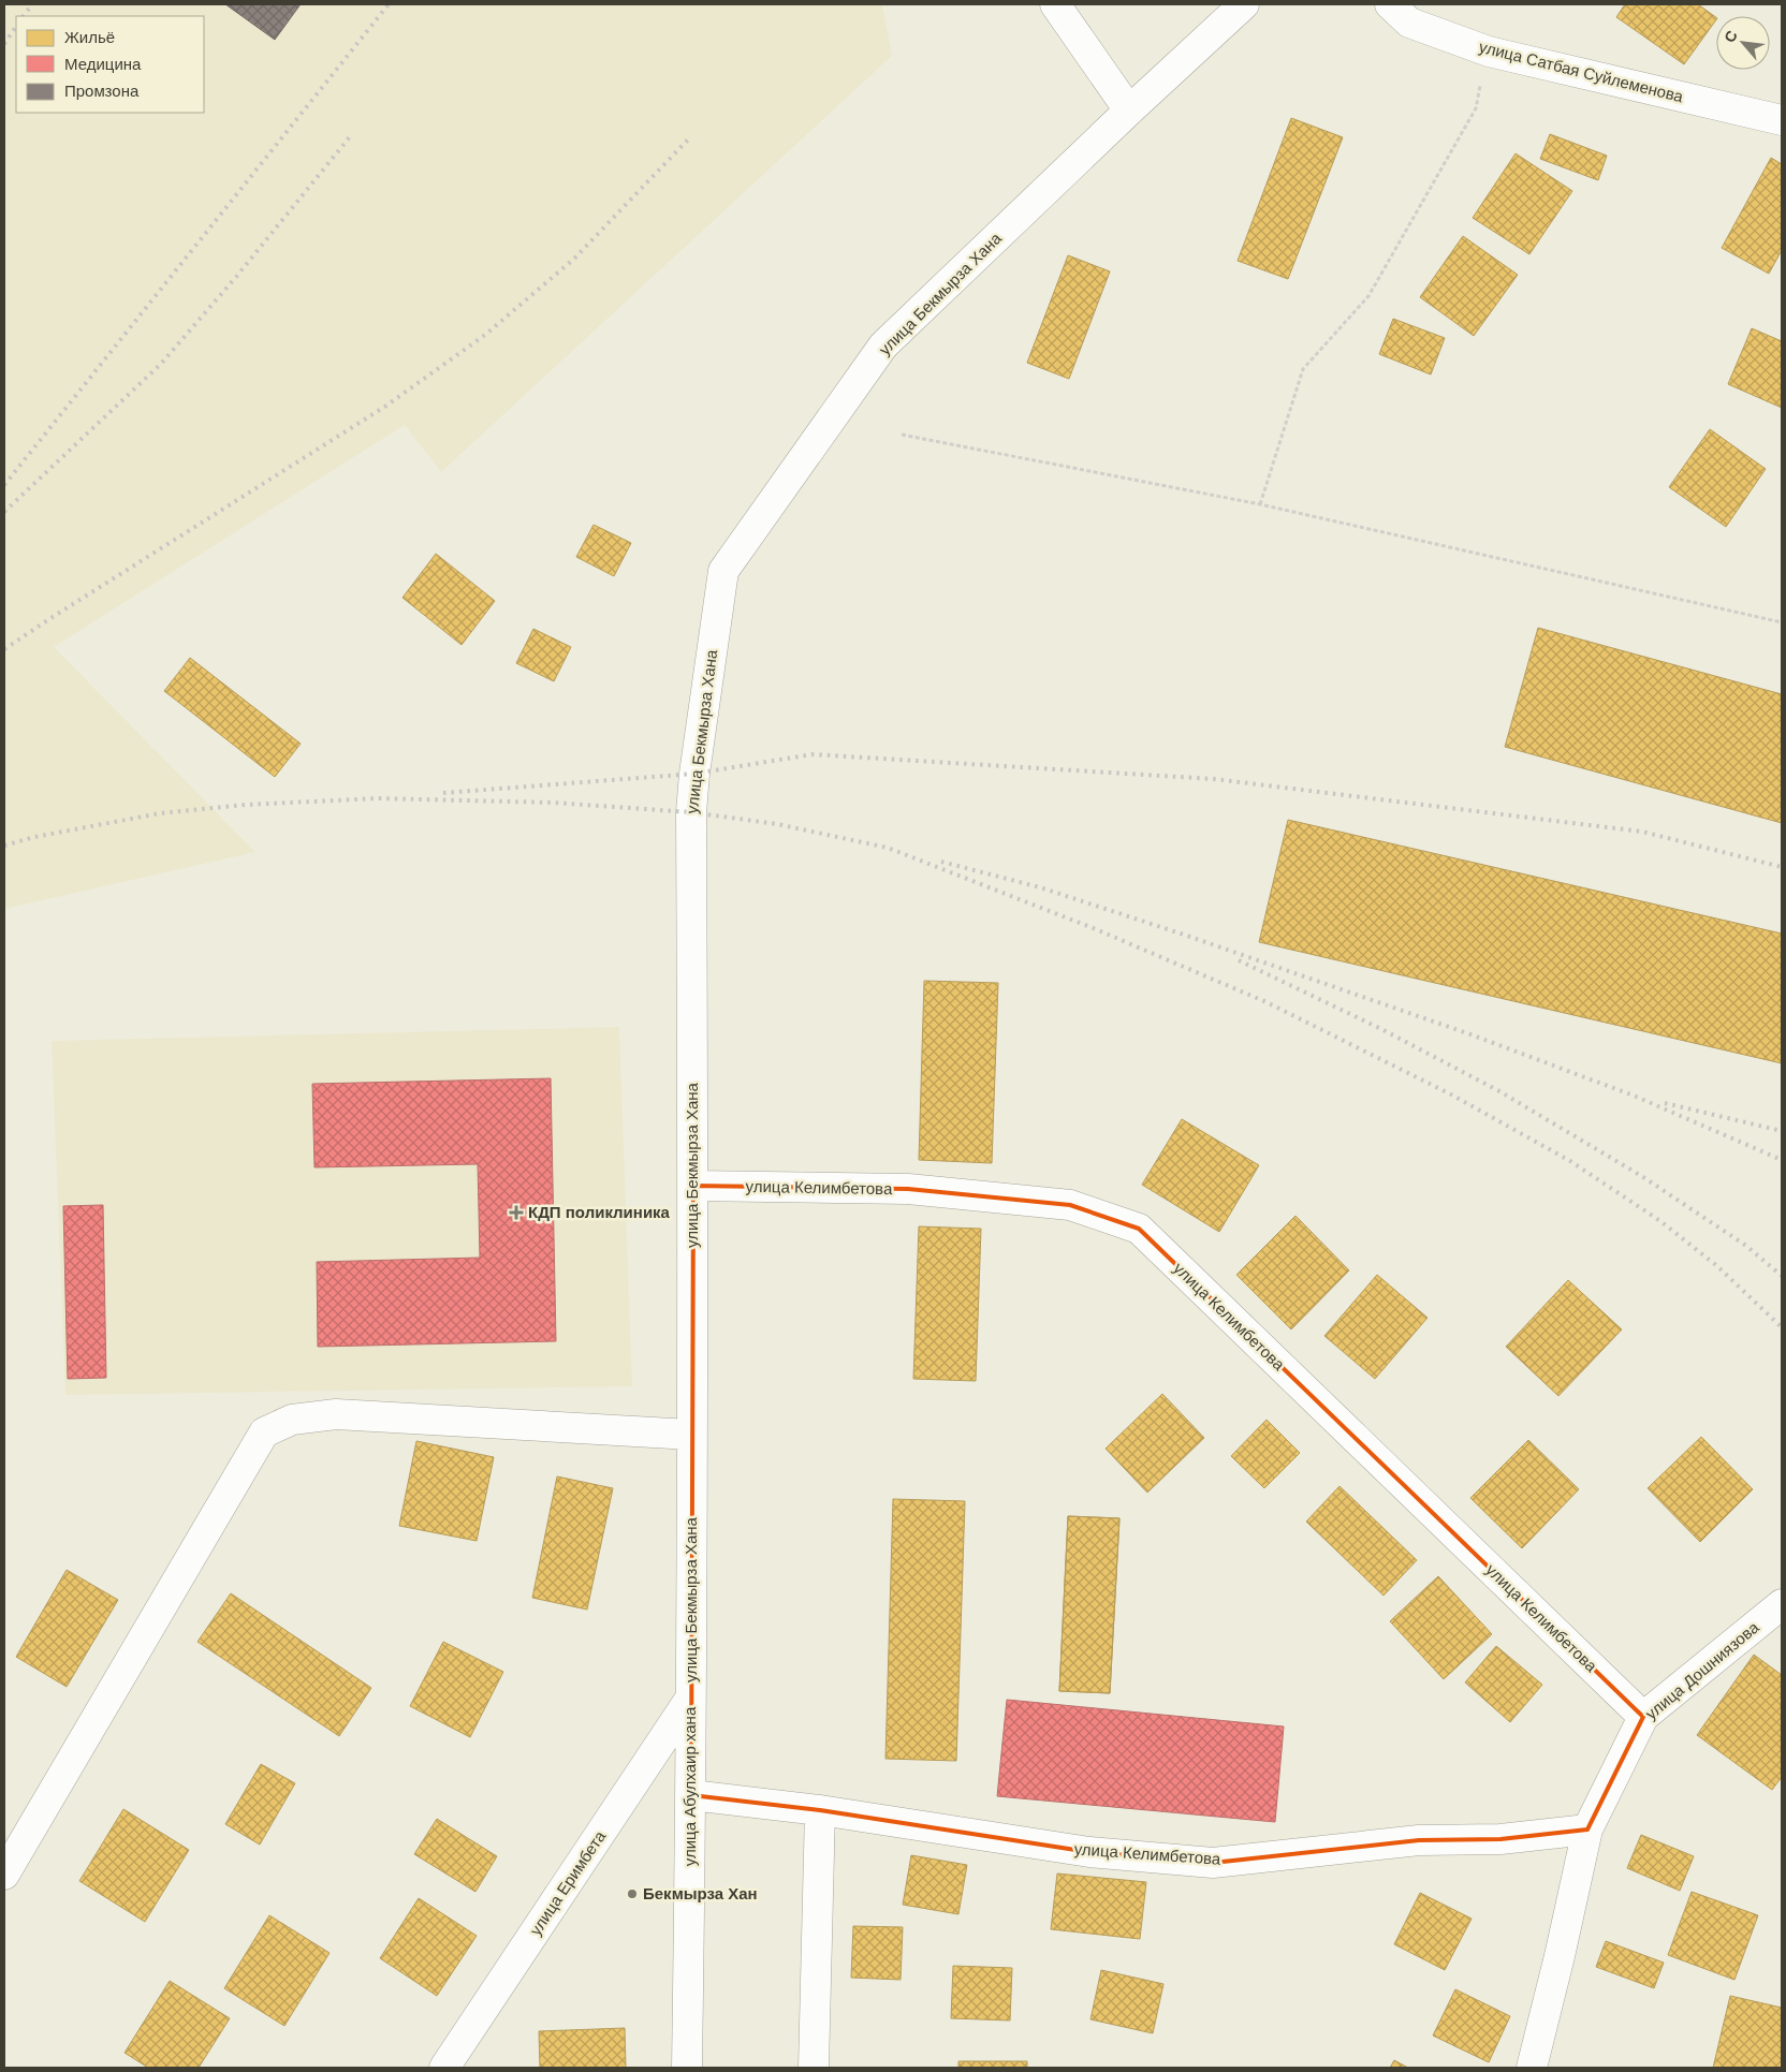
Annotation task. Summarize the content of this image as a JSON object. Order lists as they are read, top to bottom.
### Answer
{
  "streets": {
    "street": [
      "улица Сатбая Суйлеменова",
      "улица Бекмырза Хана",
      "улица Келимбетова",
      "улица Дошниязова",
      "улица Абулхаир хана",
      "улица Еримбета"
    ]
  },
  "crossings": [
    ["улица Бекмырза Хана", "улица Келимбетова"],
    ["улица Бекмырза Хана", "улица Абулхаир хана"],
    ["улица Бекмырза Хана", "улица Еримбета"],
    ["улица Келимбетова", "улица Дошниязова"],
    ["улица Келимбетова", "улица Абулхаир хана"],
    ["улица Абулхаир хана", "улица Еримбета"]
  ],
  "places": {
    "health": ["КДП поликлиника"],
    "other": ["Бекмырза Хан"]
  },
  "legend": ["Жильё", "Медицина", "Промзона"],
  "north": "top left"
}
